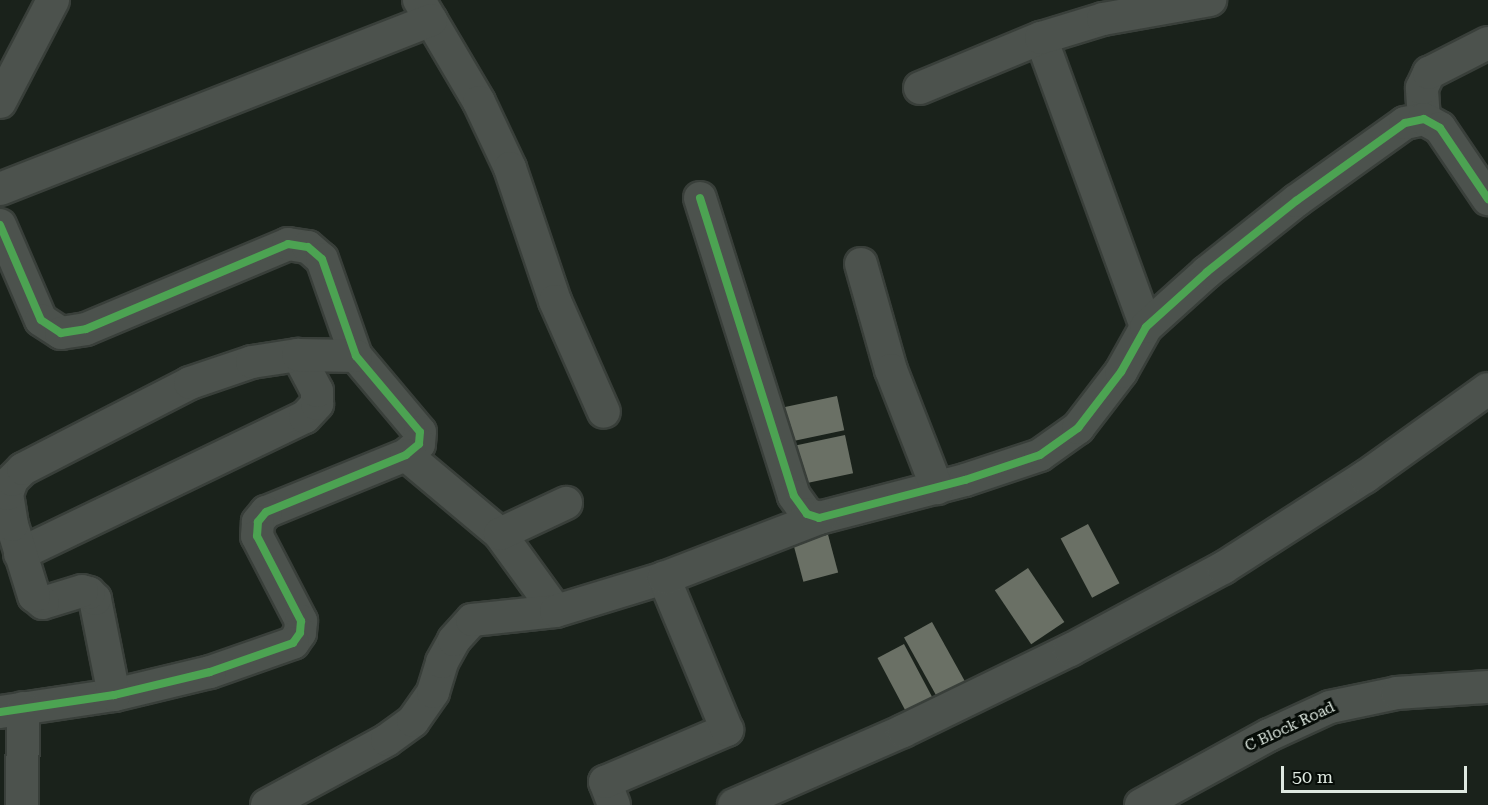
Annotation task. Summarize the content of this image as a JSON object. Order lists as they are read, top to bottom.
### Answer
{
  "streets": {
    "street": ["C Block Road"]
  },
  "scale_bar": "50 m"
}
